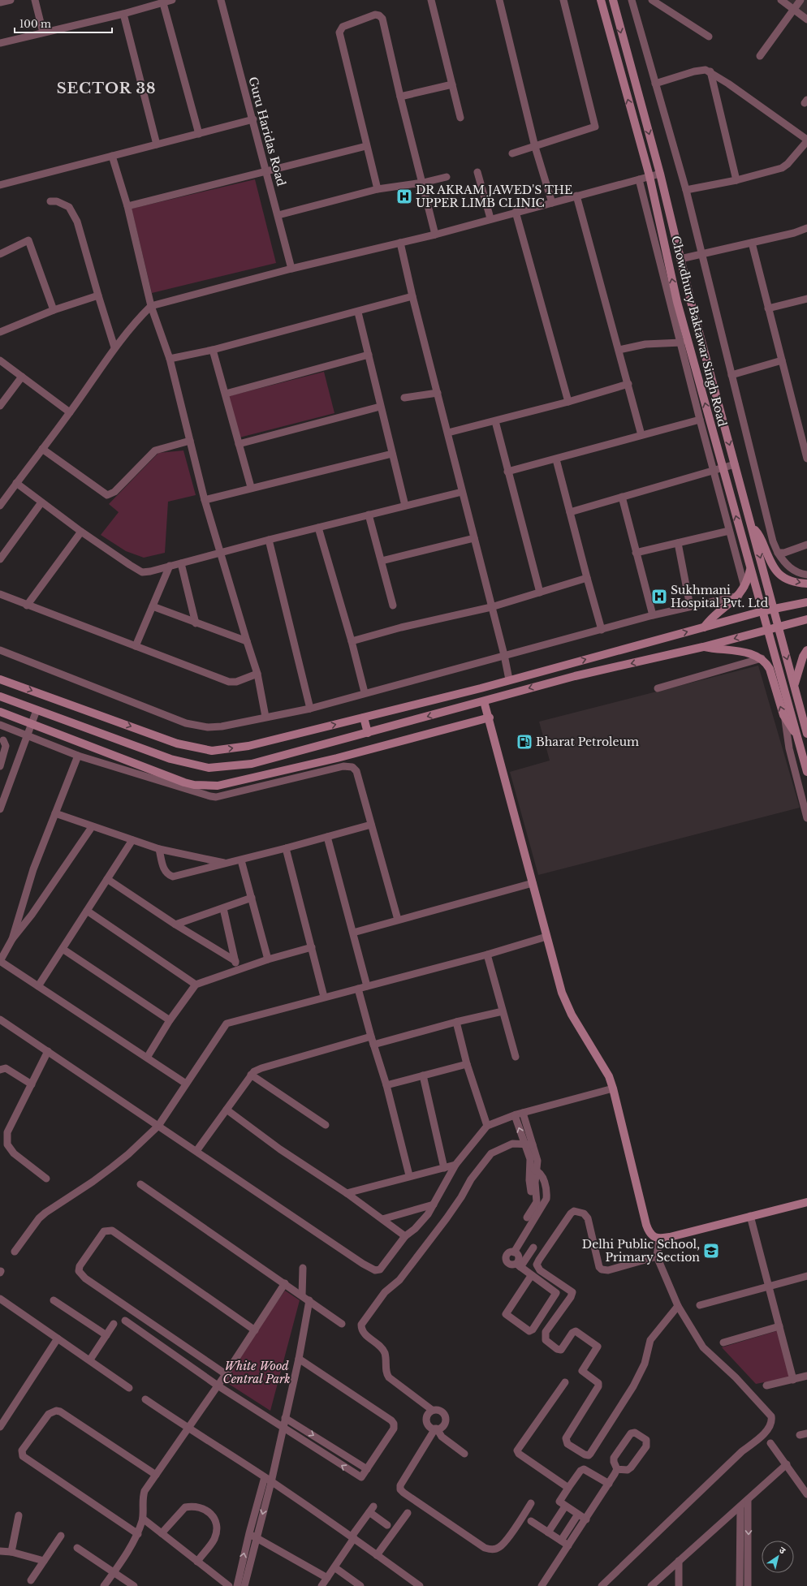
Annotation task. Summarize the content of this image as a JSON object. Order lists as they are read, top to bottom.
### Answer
{
  "streets": {
    "main road": ["Chowdhury Baktawar Singh Road"],
    "street": ["Guru Haridas Road"]
  },
  "districts": ["SECTOR 38"],
  "parks": ["White Wood Central Park"],
  "places": {
    "hospital": ["DR AKRAM JAWED'S THE UPPER LIMB CLINIC", "Sukhmani Hospital Pvt. Ltd"],
    "fuel station": ["Bharat Petroleum"],
    "school or university": ["Delhi Public School, Primary Section"]
  },
  "scale_bar": "100 m",
  "north": "top right"
}
